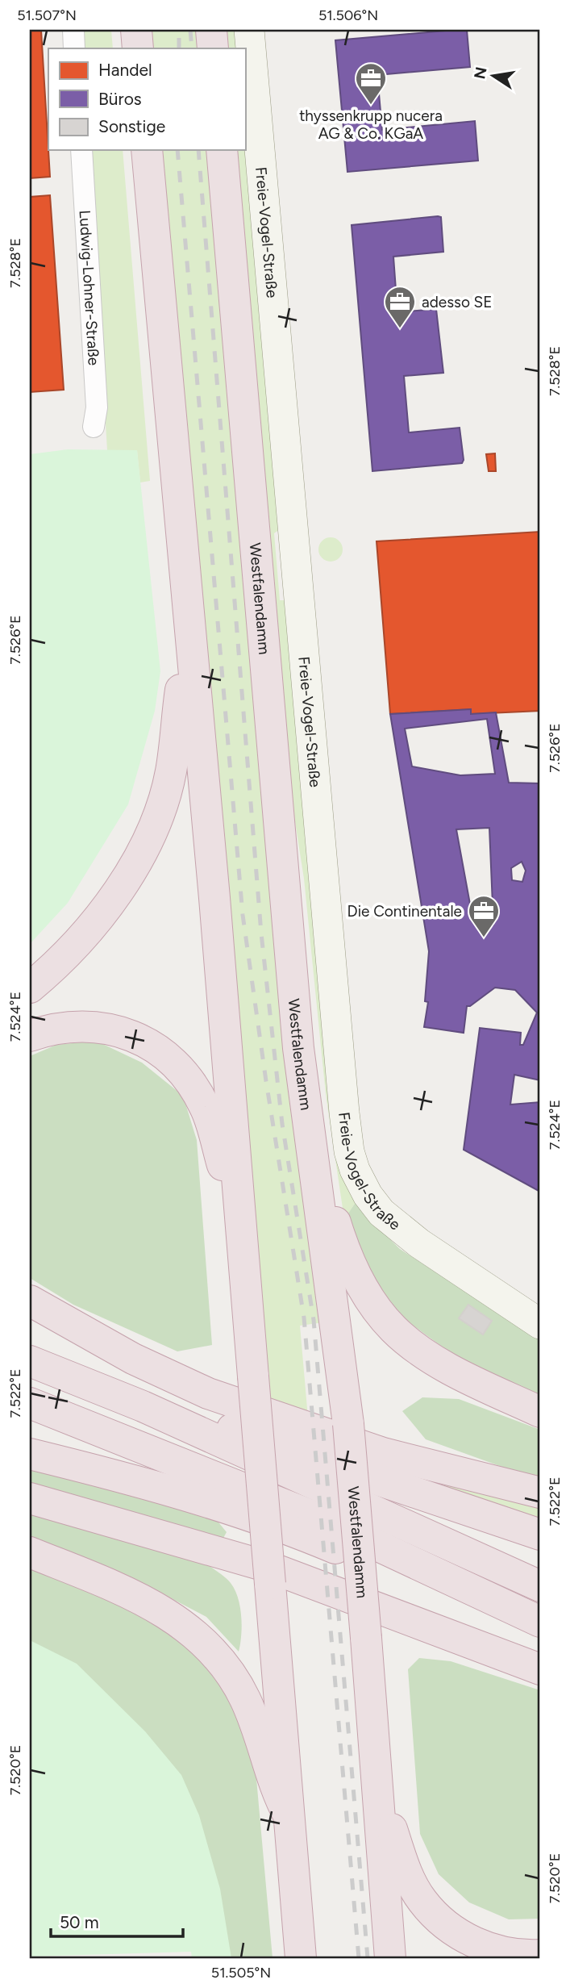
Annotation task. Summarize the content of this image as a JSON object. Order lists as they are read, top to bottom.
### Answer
{
  "streets": {
    "highway": ["Westfalendamm"],
    "street": ["Freie-Vogel-Straße", "Ludwig-Lohner-Straße"]
  },
  "places": {
    "office": ["thyssenkrupp nucera AG & Co. KGaA", "adesso SE", "Die Continentale"]
  },
  "legend": ["Handel", "Büros", "Sonstige"],
  "scale_bar": "50 m",
  "north": "left",
  "coordinates": [
    "51.507°N",
    "51.506°N",
    "7.528°E",
    "7.526°E",
    "7.524°E",
    "7.522°E",
    "7.520°E",
    "51.505°N"
  ]
}
